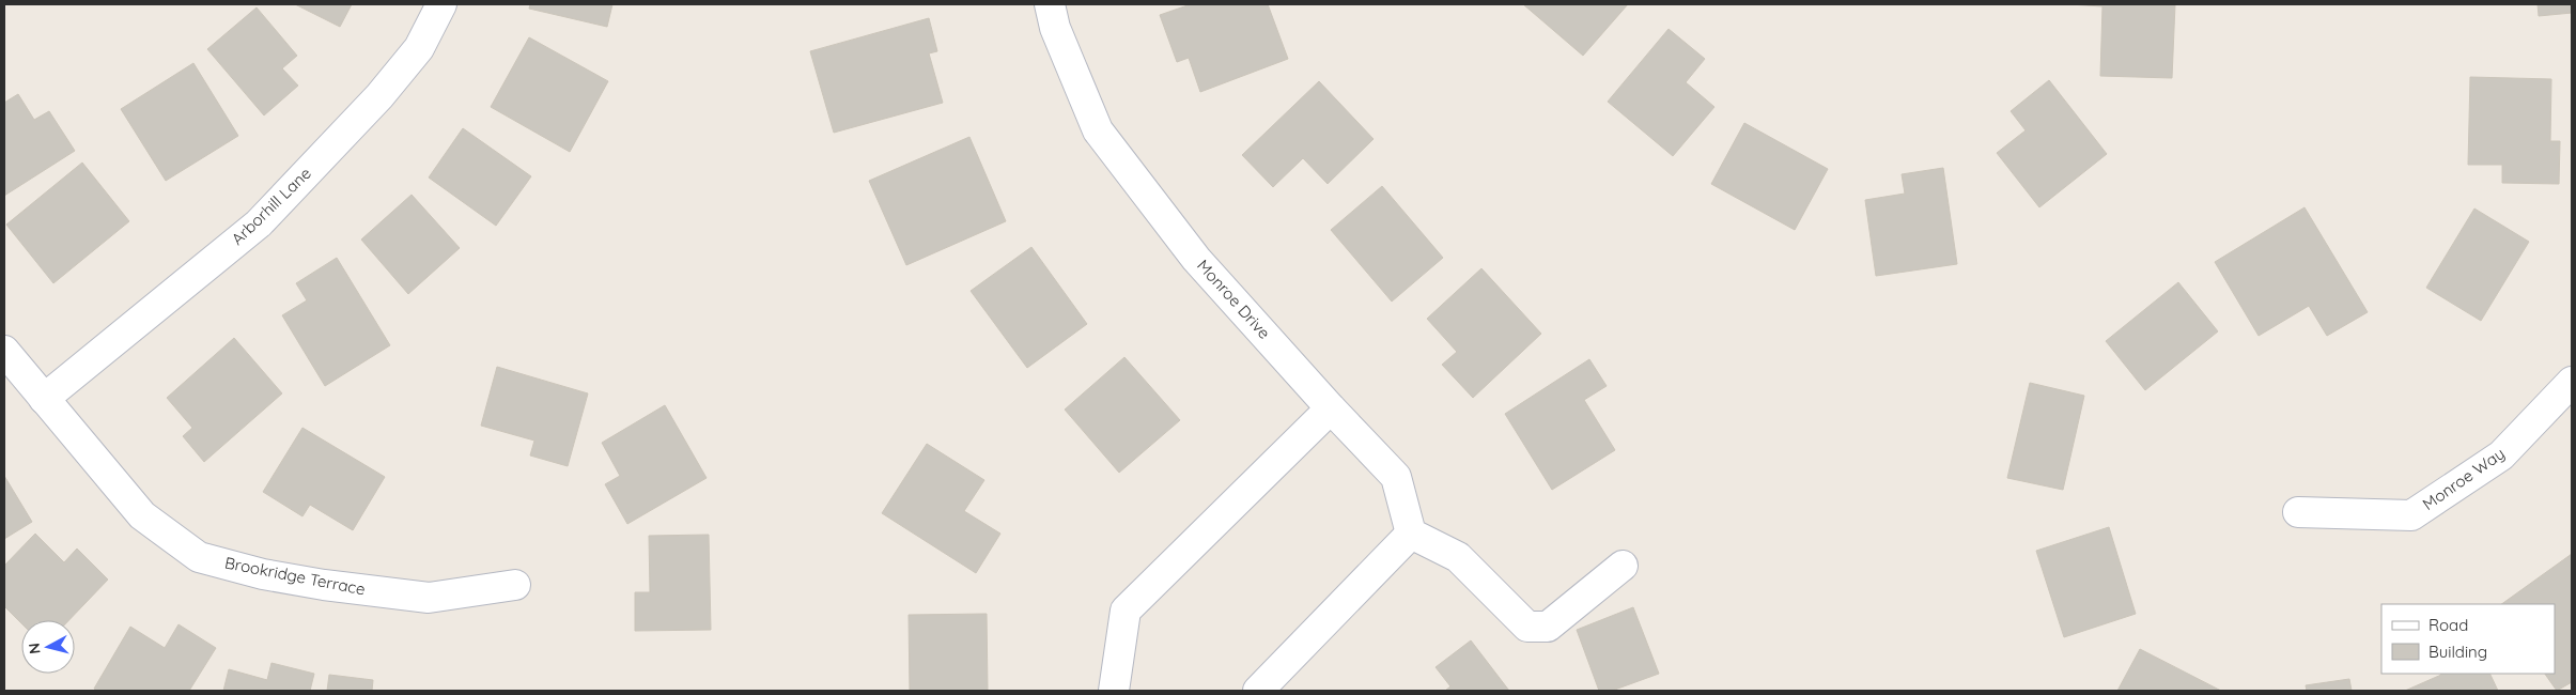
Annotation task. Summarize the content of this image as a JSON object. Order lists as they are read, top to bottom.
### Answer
{
  "streets": {
    "street": [
      "Arborhill Lane",
      "Monroe Drive",
      "Monroe Way",
      "Brookridge Terrace"
    ]
  },
  "crossings": [
    ["Arborhill Lane", "Brookridge Terrace"]
  ],
  "legend": ["Road", "Building"],
  "north": "left"
}
